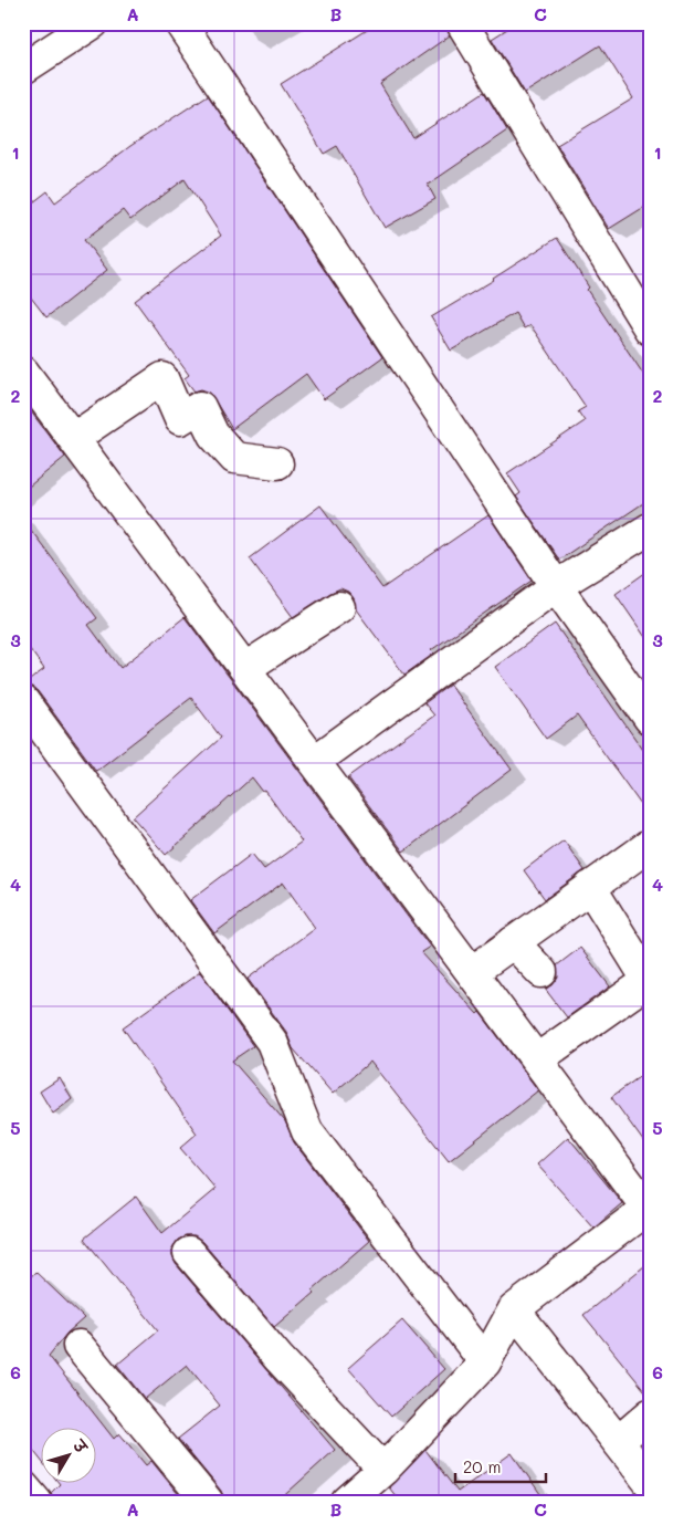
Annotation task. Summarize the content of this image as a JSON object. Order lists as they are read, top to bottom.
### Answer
{
  "scale_bar": "20 m",
  "north": "top right",
  "grid": {
    "columns": ["A", "B", "C"],
    "rows": [
      "1",
      "2",
      "3",
      "4",
      "5",
      "6"
    ]
  }
}
